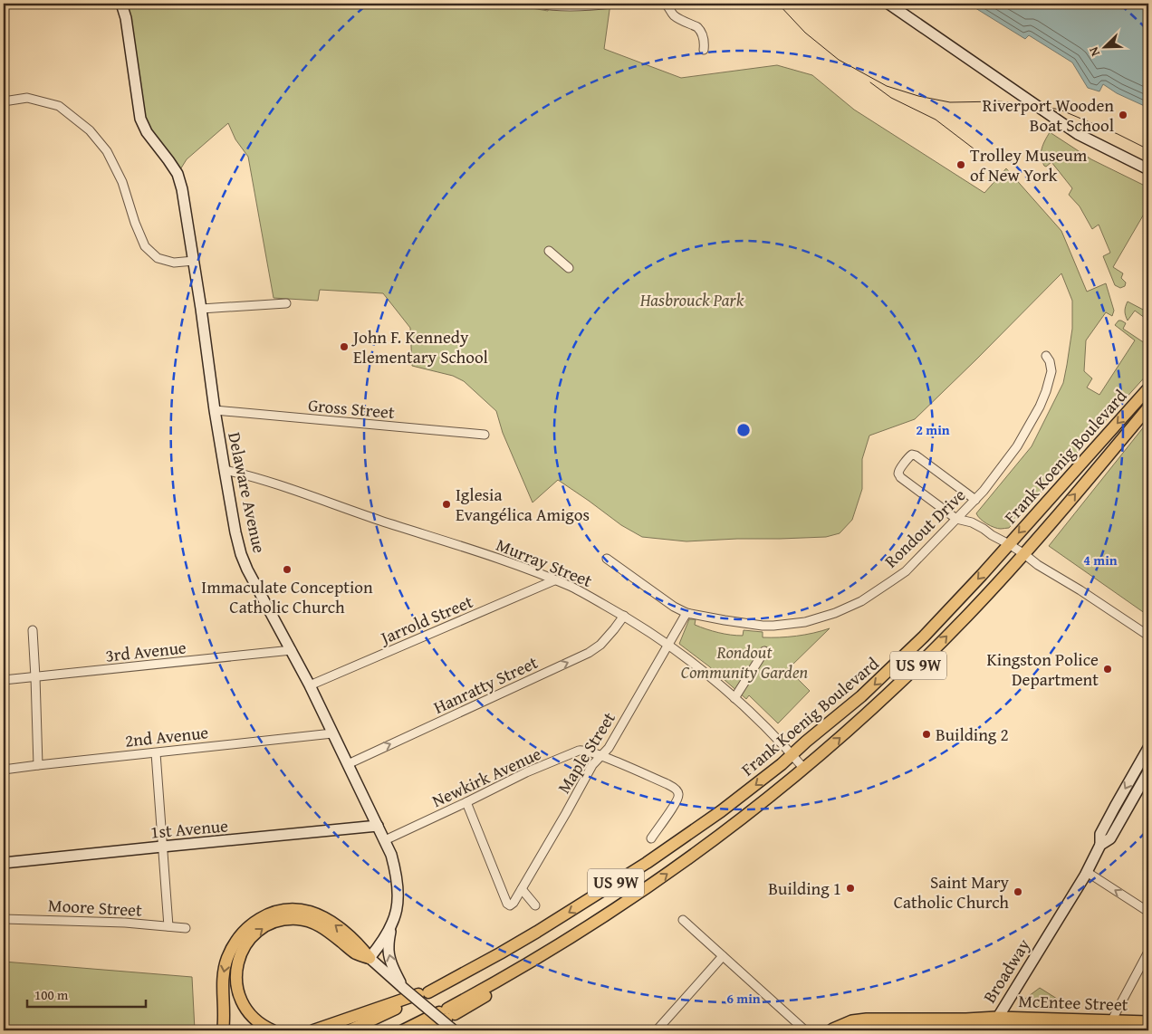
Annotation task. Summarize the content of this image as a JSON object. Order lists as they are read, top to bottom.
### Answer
{
  "streets": {
    "highway": ["Broadway", "McEntee Street"],
    "main road": ["Frank Koenig Boulevard", "US 9W"],
    "street": [
      "Gross Street",
      "Delaware Avenue",
      "Rondout Drive",
      "Murray Street",
      "Jarrold Street",
      "3rd Avenue",
      "Hanratty Street",
      "2nd Avenue",
      "Maple Street",
      "Newkirk Avenue",
      "1st Avenue",
      "Moore Street"
    ]
  },
  "crossings": [
    ["Gross Street", "Delaware Avenue"],
    ["Frank Koenig Boulevard", "Murray Street"],
    ["Delaware Avenue", "Murray Street"],
    ["Delaware Avenue", "Jarrold Street"],
    ["Delaware Avenue", "3rd Avenue"],
    ["Delaware Avenue", "Hanratty Street"],
    ["Delaware Avenue", "2nd Avenue"],
    ["Delaware Avenue", "Newkirk Avenue"],
    ["Delaware Avenue", "1st Avenue"],
    ["Murray Street", "Jarrold Street"],
    ["Murray Street", "Hanratty Street"],
    ["Murray Street", "Maple Street"],
    ["Maple Street", "Newkirk Avenue"],
    ["Broadway", "McEntee Street"]
  ],
  "one_way": ["Hanratty Street"],
  "parks": ["Hasbrouck Park", "Rondout Community Garden"],
  "places": [
    "Riverport Wooden Boat School",
    "Trolley Museum of New York",
    "John F. Kennedy Elementary School",
    "Iglesia Evangélica Amigos",
    "Immaculate Conception Catholic Church",
    "Kingston Police Department",
    "Building 2",
    "Building 1",
    "Saint Mary Catholic Church"
  ],
  "scale_bar": "100 m",
  "north": "bottom left",
  "rings": ["2 min", "4 min", "6 min"]
}
